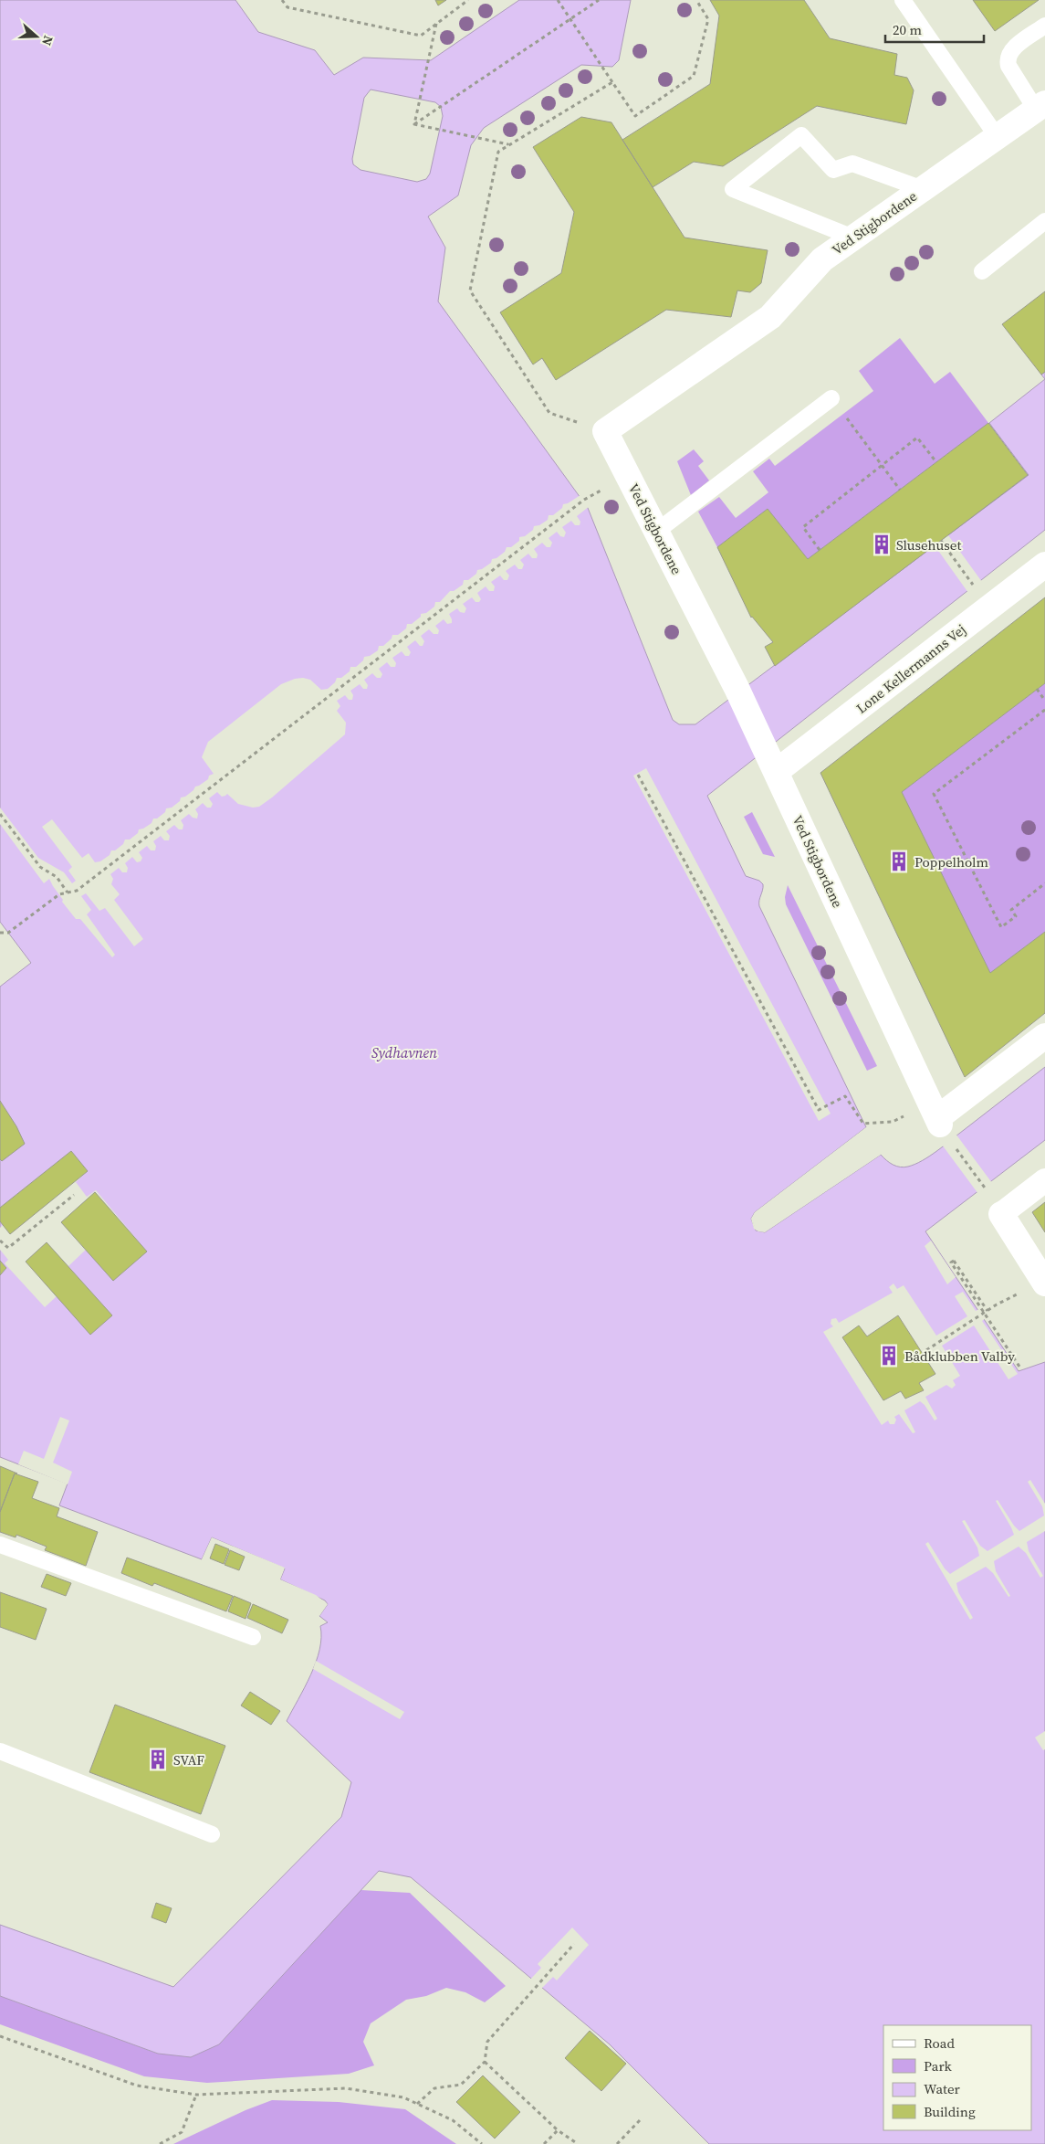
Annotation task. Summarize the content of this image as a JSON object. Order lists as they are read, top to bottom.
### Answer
{
  "streets": {
    "street": ["Ved Stigbordene", "Lone Kellermanns Vej"]
  },
  "crossings": [
    ["Ved Stigbordene", "Lone Kellermanns Vej"]
  ],
  "water": ["Sydhavnen"],
  "places": {
    "building": [
      "Slusehuset",
      "Poppelholm",
      "Bådklubben Valby",
      "SVAF"
    ]
  },
  "legend": [
    "Road",
    "Park",
    "Water",
    "Building"
  ],
  "scale_bar": "20 m",
  "north": "right"
}
